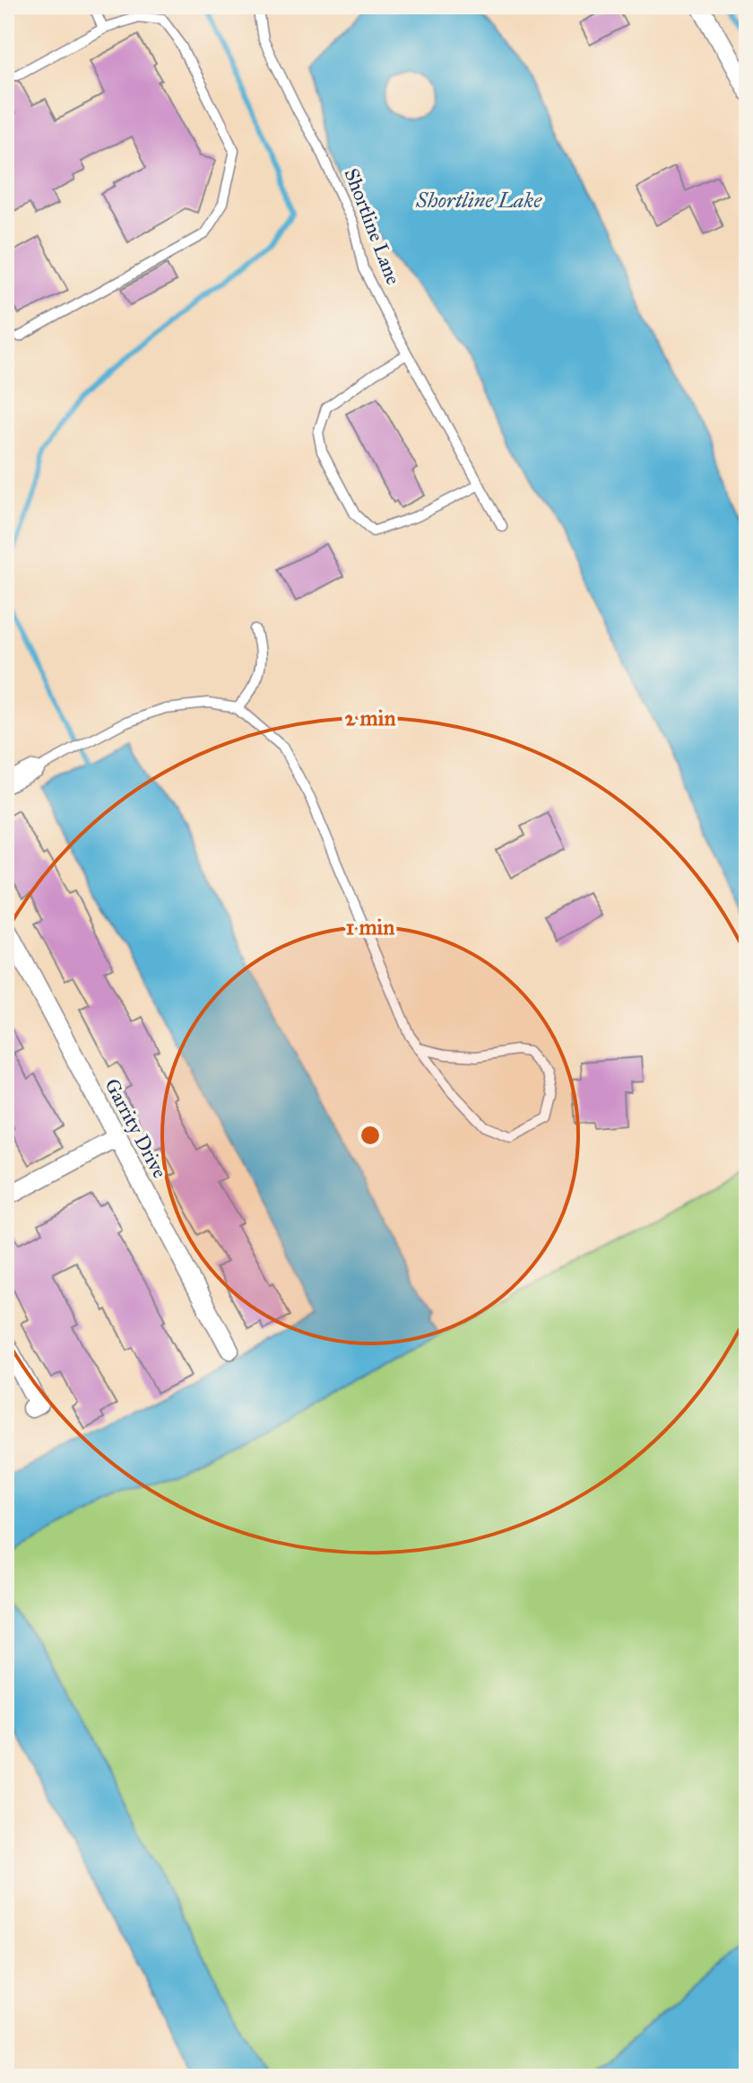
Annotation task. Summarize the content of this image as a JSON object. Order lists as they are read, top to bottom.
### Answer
{
  "streets": {
    "street": ["Garrity Drive"],
    "lane": ["Shortline Lane"]
  },
  "water": ["Shortline Lake"],
  "rings": ["2 min", "1 min"]
}
